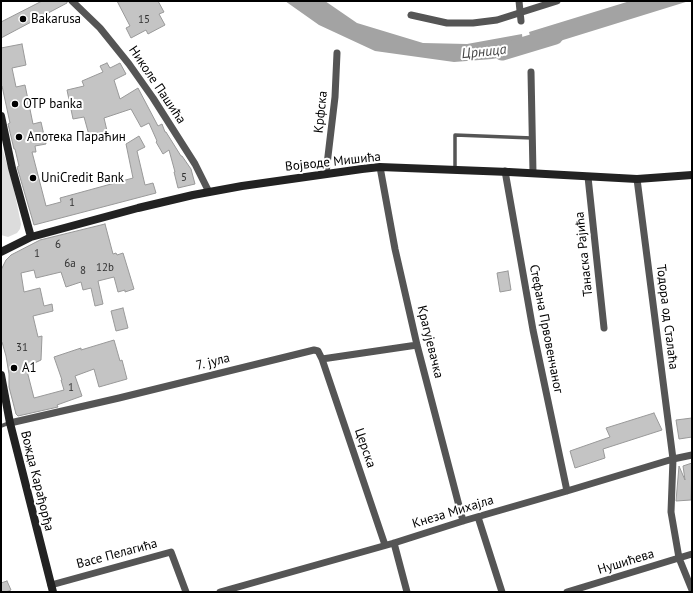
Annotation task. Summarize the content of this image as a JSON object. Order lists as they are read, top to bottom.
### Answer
{
  "streets": {
    "main road": ["Војводе Мишића", "Вожда Карађорђа"],
    "street": [
      "Николе Пашића",
      "Крфска",
      "Танаска Рајића",
      "Тодора од Сталаћа",
      "Стефана Првовенчаног",
      "Крагујевачка",
      "7. јула",
      "Церска",
      "Кнеза Михајла",
      "Васе Пелагића",
      "Нушићева"
    ]
  },
  "crossings": [
    ["Николе Пашића", "Војводе Мишића"],
    ["Крфска", "Војводе Мишића"],
    ["Војводе Мишића", "Танаска Рајића"],
    ["Војводе Мишића", "Тодора од Сталаћа"],
    ["Војводе Мишића", "Стефана Првовенчаног"],
    ["Војводе Мишића", "Крагујевачка"],
    ["Тодора од Сталаћа", "Кнеза Михајла"],
    ["Тодора од Сталаћа", "Нушићева"],
    ["Стефана Првовенчаног", "Кнеза Михајла"],
    ["Крагујевачка", "Кнеза Михајла"],
    ["7. јула", "Церска"],
    ["7. јула", "Вожда Карађорђа"],
    ["Церска", "Кнеза Михајла"],
    ["Вожда Карађорђа", "Васе Пелагића"]
  ],
  "water": ["Црница"],
  "places": [
    "Bakarusa",
    "OTP banka",
    "Апотека Параћин",
    "UniCredit Bank",
    "A1"
  ],
  "house_numbers": [
    "15",
    "5",
    "1",
    "6",
    "1",
    "6a",
    "12b",
    "8",
    "31",
    "1"
  ]
}
